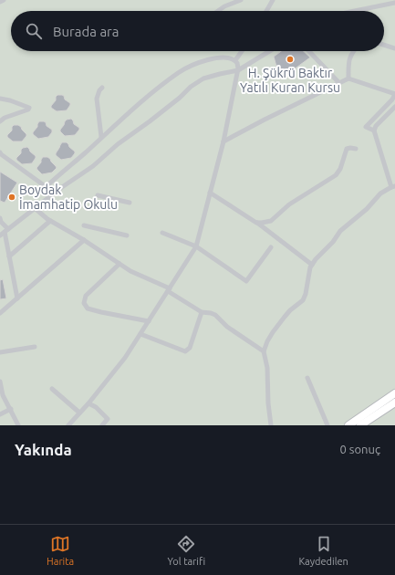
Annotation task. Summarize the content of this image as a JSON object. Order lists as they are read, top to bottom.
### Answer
{
  "places": ["H. Şükrü Baktır Yatılı Kuran Kursu", "Boydak İmamhatip Okulu"],
  "page": {
    "search": "Burada ara",
    "heading": ["Yakında", "0 sonuç"],
    "nav": ["Harita", "Yol tarifi", "Kaydedilen"]
  }
}
